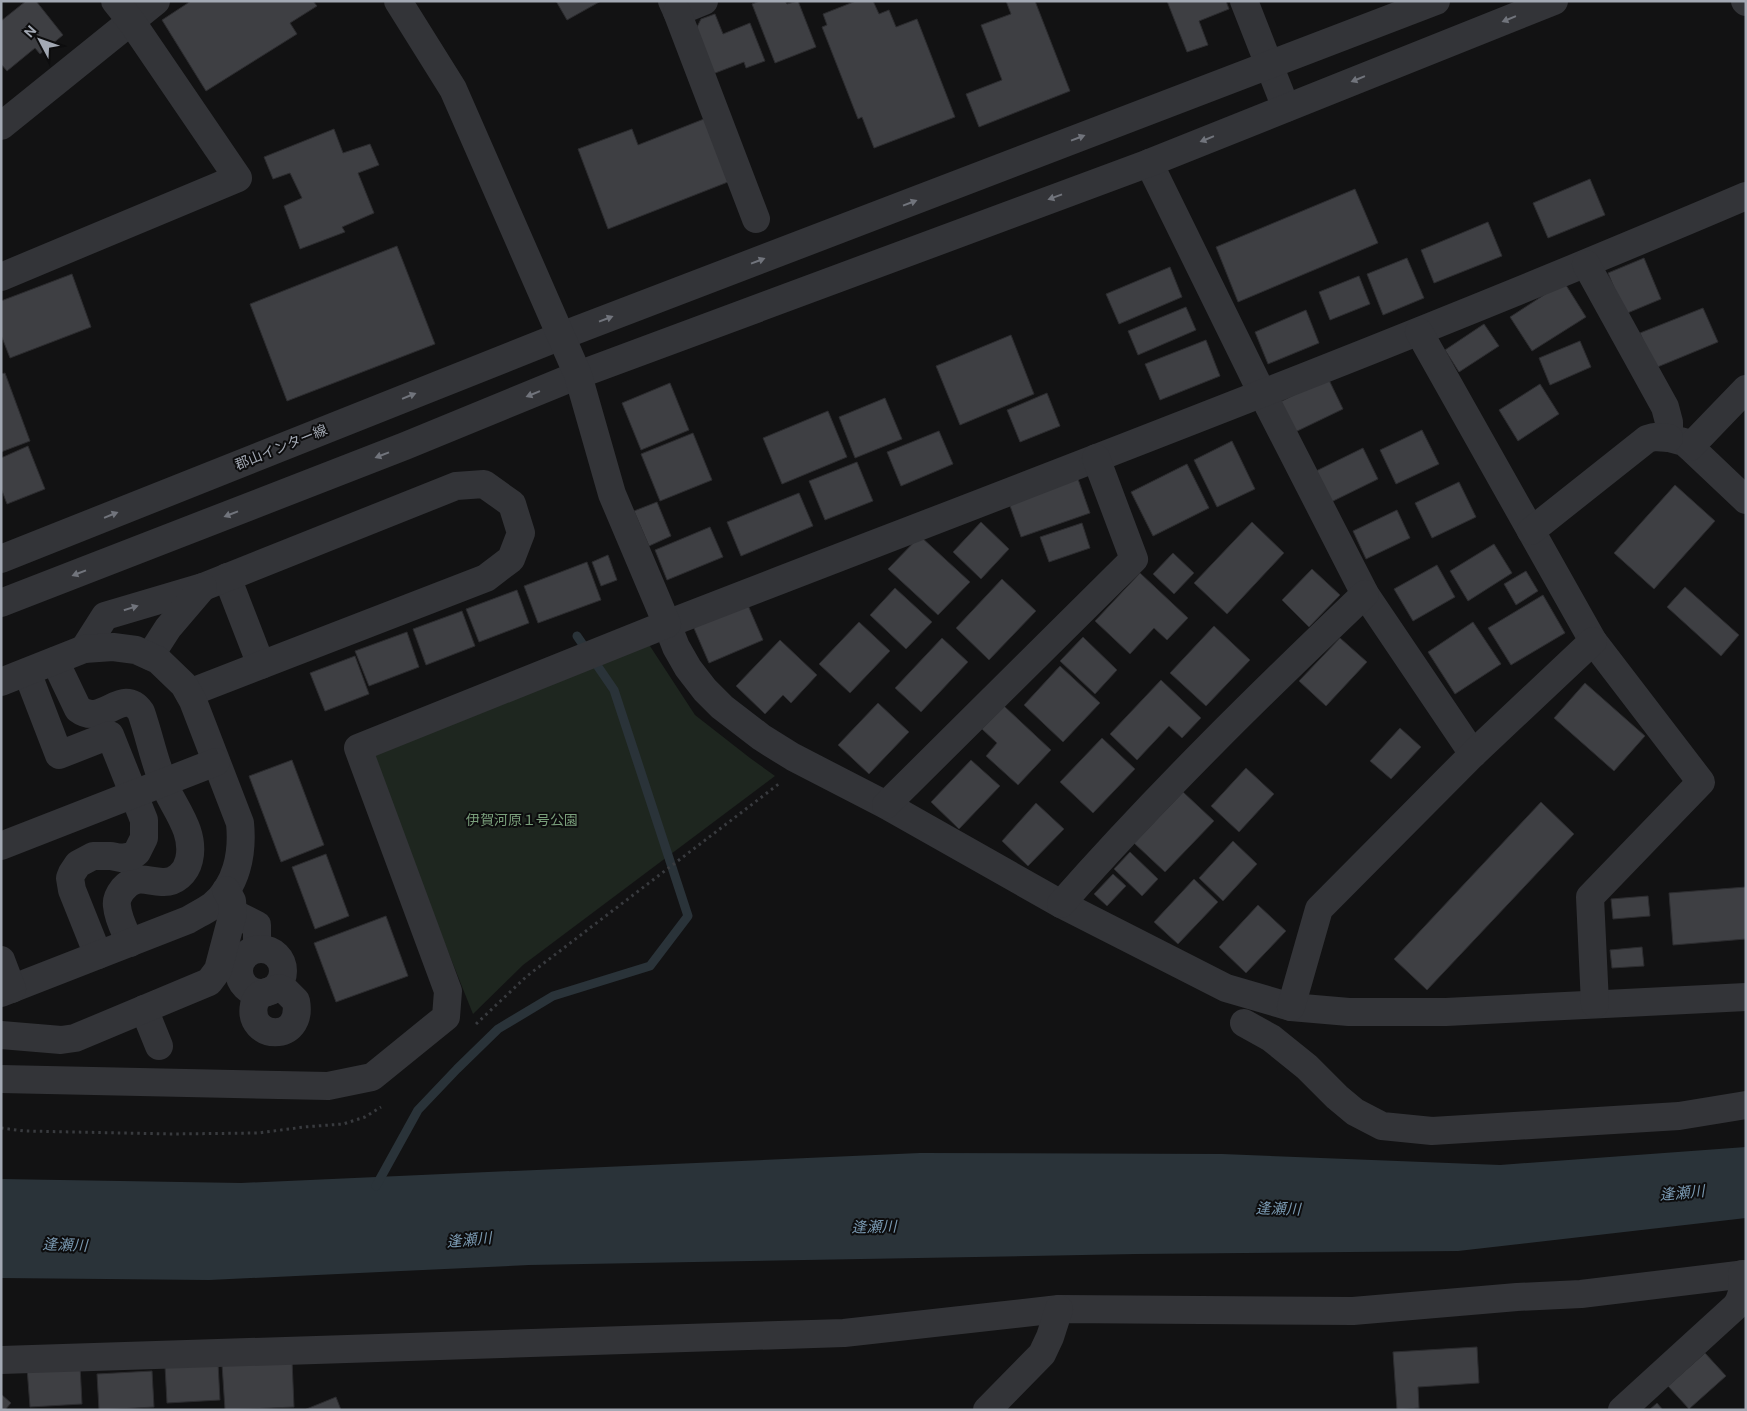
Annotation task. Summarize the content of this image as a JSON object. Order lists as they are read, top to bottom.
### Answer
{
  "streets": {
    "street": ["郡山インター線"]
  },
  "water": ["逢瀬川"],
  "parks": ["伊賀河原１号公園"],
  "north": "top left"
}
